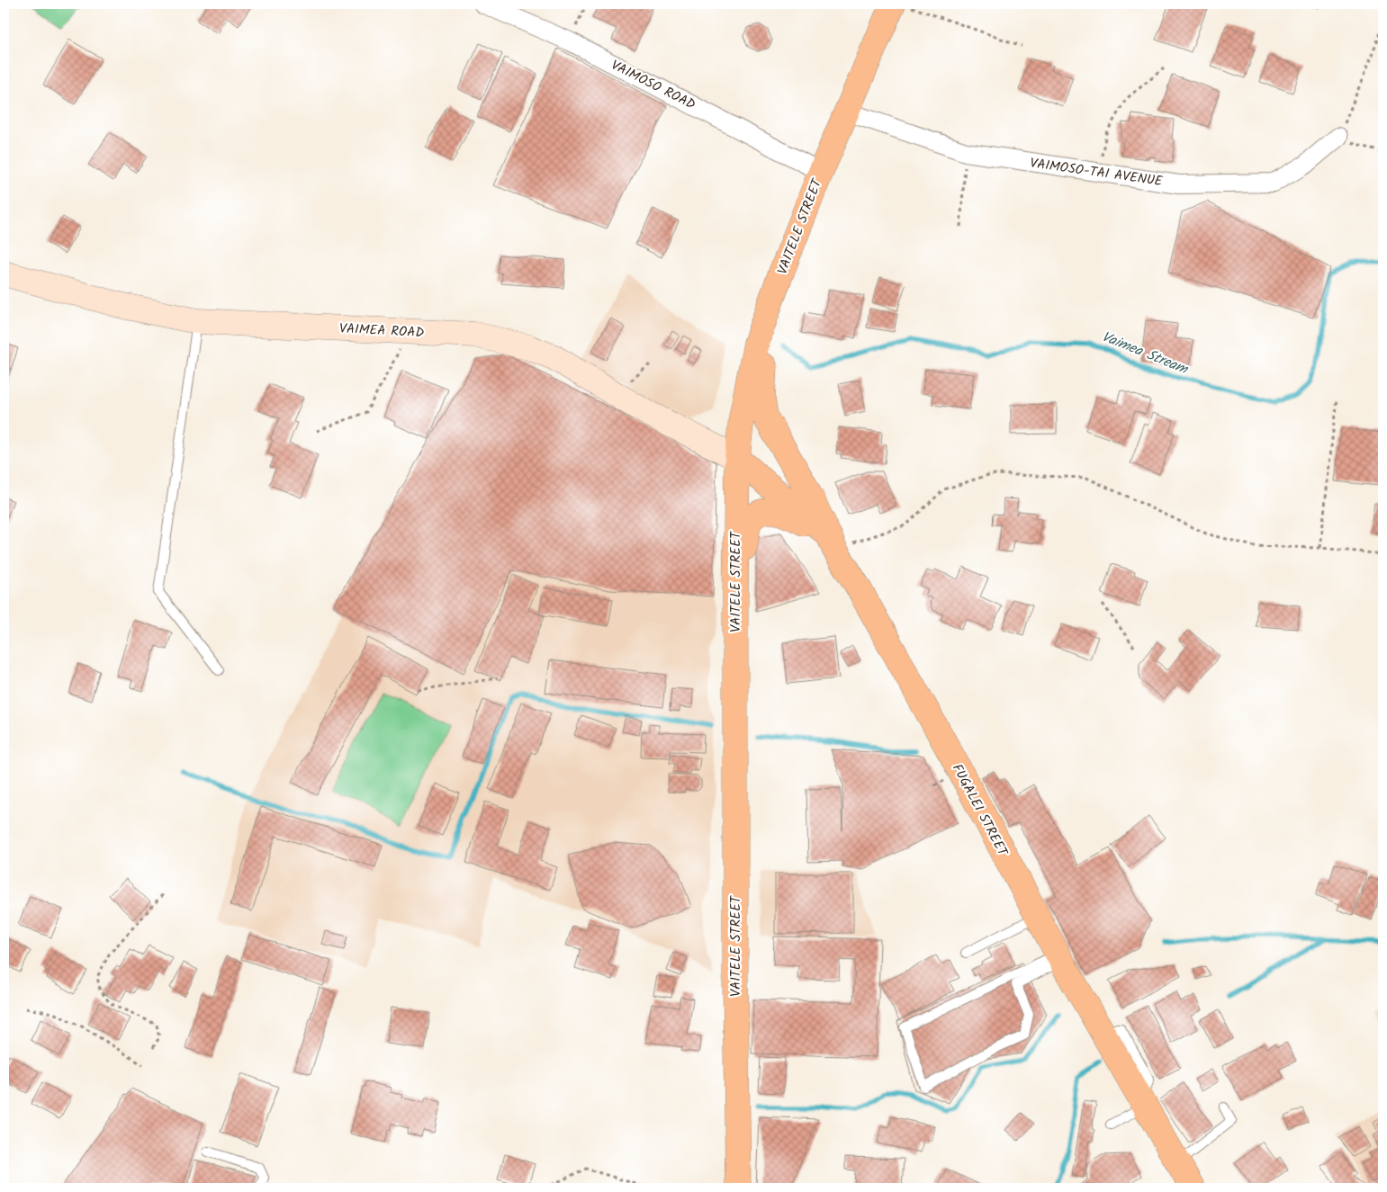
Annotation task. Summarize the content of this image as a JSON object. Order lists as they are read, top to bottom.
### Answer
{
  "streets": {
    "main road": ["VAITELE STREET", "FUGALEI STREET"],
    "street": ["VAIMOSO ROAD", "VAIMOSO-TAI AVENUE", "VAIMEA ROAD"]
  },
  "crossings": [
    ["VAIMOSO ROAD", "VAITELE STREET"],
    ["VAIMOSO-TAI AVENUE", "VAITELE STREET"],
    ["VAITELE STREET", "VAIMEA ROAD"],
    ["VAITELE STREET", "FUGALEI STREET"],
    ["VAIMEA ROAD", "FUGALEI STREET"]
  ],
  "water": ["Vaimea Stream"]
}
